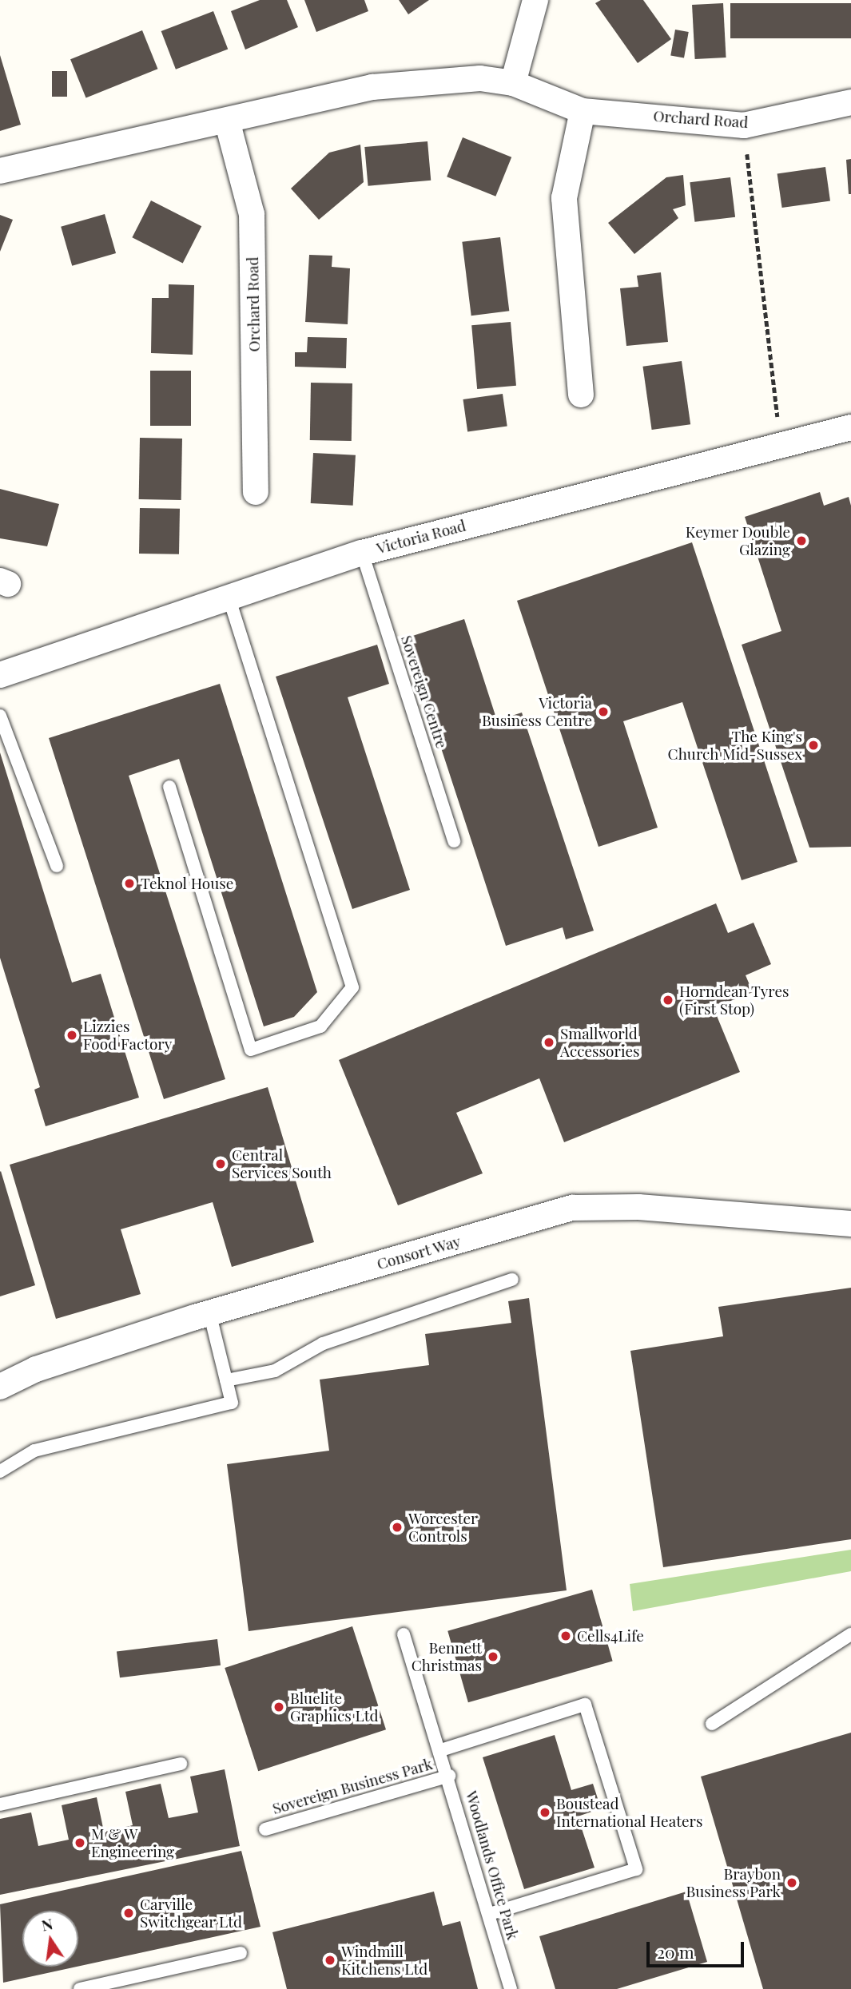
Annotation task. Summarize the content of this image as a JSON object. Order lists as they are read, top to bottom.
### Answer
{
  "streets": {
    "street": ["Orchard Road", "Victoria Road", "Consort Way"],
    "lane": ["Sovereign Centre", "Sovereign Business Park", "Woodlands Office Park"]
  },
  "crossings": [
    ["Victoria Road", "Sovereign Centre"],
    ["Sovereign Business Park", "Woodlands Office Park"]
  ],
  "places": [
    "Keymer Double Glazing",
    "Victoria Business Centre",
    "The King's Church Mid-Sussex",
    "Teknol House",
    "Horndean Tyres (First Stop)",
    "Lizzies Food Factory",
    "Smallworld Accessories",
    "Central Services South",
    "Worcester Controls",
    "Cells4Life",
    "Bennett Christmas",
    "Bluelite Graphics Ltd",
    "Boustead International Heaters",
    "M & W Engineering",
    "Braybon Business Park",
    "Carville Switchgear Ltd",
    "Windmill Kitchens Ltd"
  ],
  "scale_bar": "20 m",
  "north": "top"
}
